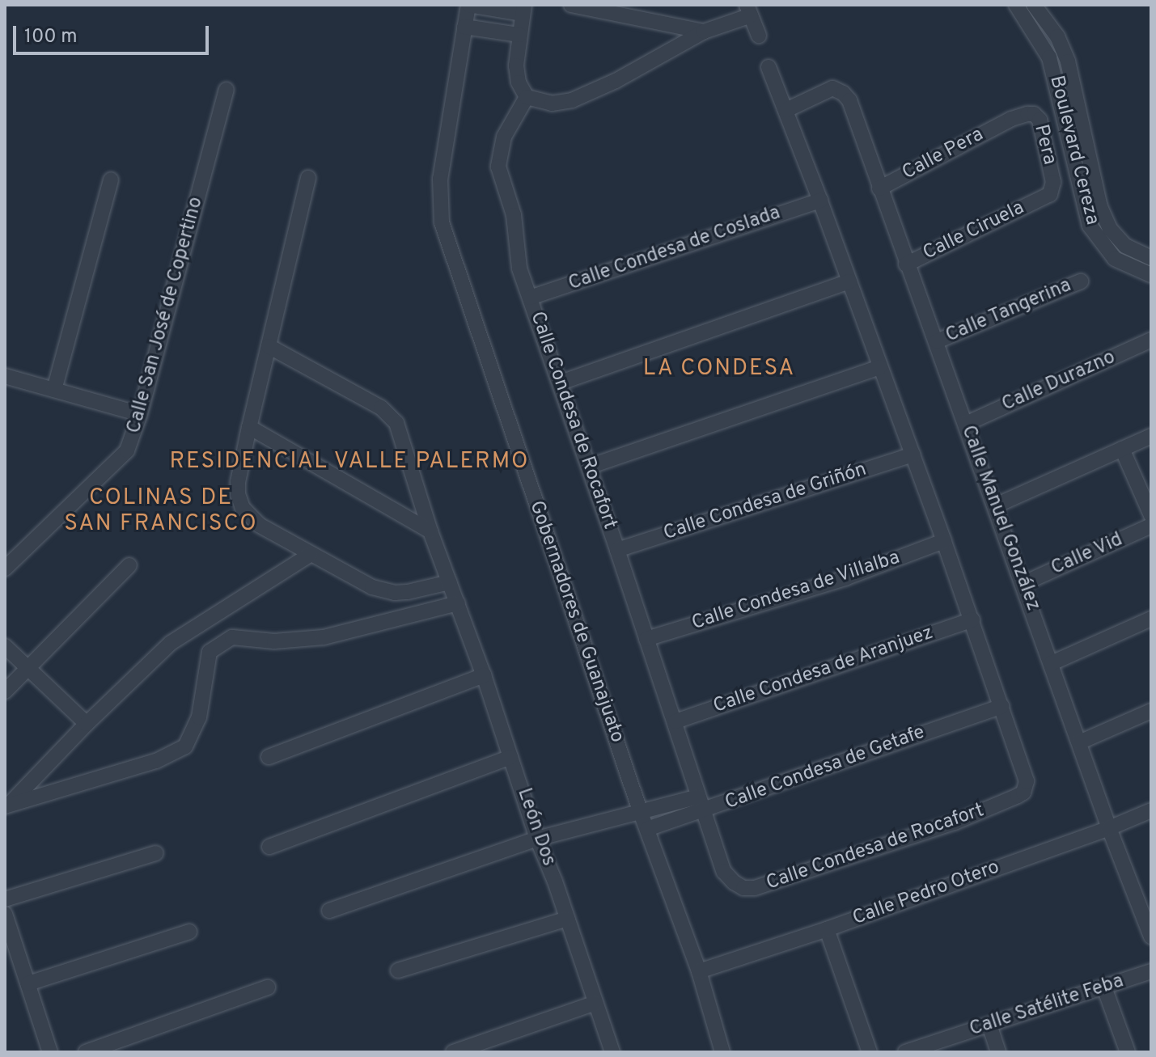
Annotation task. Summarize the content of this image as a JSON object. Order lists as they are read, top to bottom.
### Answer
{
  "streets": {
    "street": [
      "Pera",
      "Boulevard Cereza",
      "Calle Pera",
      "Calle Ciruela",
      "Calle Condesa de Coslada",
      "Calle Tangerina",
      "Calle San José de Copertino",
      "Calle Durazno",
      "Calle Condesa de Rocafort",
      "Calle Condesa de Griñón",
      "Calle Manuel González",
      "Calle Vid",
      "Calle Condesa de Villalba",
      "Gobernadores de Guanajuato",
      "Calle Condesa de Aranjuez",
      "Calle Condesa de Getafe",
      "León Dos",
      "Calle Pedro Otero",
      "Calle Satélite Feba"
    ]
  },
  "crossings": [
    ["Pera", "Calle Pera"],
    ["Pera", "Calle Ciruela"],
    ["Calle Pera", "Calle Manuel González"],
    ["Calle Ciruela", "Calle Manuel González"],
    ["Calle Condesa de Coslada", "Calle Condesa de Rocafort"],
    ["Calle Tangerina", "Calle Manuel González"],
    ["Calle Durazno", "Calle Manuel González"],
    ["Calle Condesa de Rocafort", "Calle Condesa de Griñón"],
    ["Calle Condesa de Rocafort", "Calle Manuel González"],
    ["Calle Condesa de Rocafort", "Calle Condesa de Villalba"],
    ["Calle Condesa de Rocafort", "Calle Condesa de Aranjuez"],
    ["Calle Condesa de Rocafort", "Calle Condesa de Getafe"],
    ["Calle Manuel González", "Calle Vid"],
    ["Calle Manuel González", "Calle Pedro Otero"],
    ["Gobernadores de Guanajuato", "Calle Condesa de Getafe"],
    ["Gobernadores de Guanajuato", "Calle Pedro Otero"],
    ["Calle Condesa de Getafe", "León Dos"]
  ],
  "districts": ["LA CONDESA", "RESIDENCIAL VALLE PALERMO", "COLINAS DE SAN FRANCISCO"],
  "scale_bar": "100 m"
}
